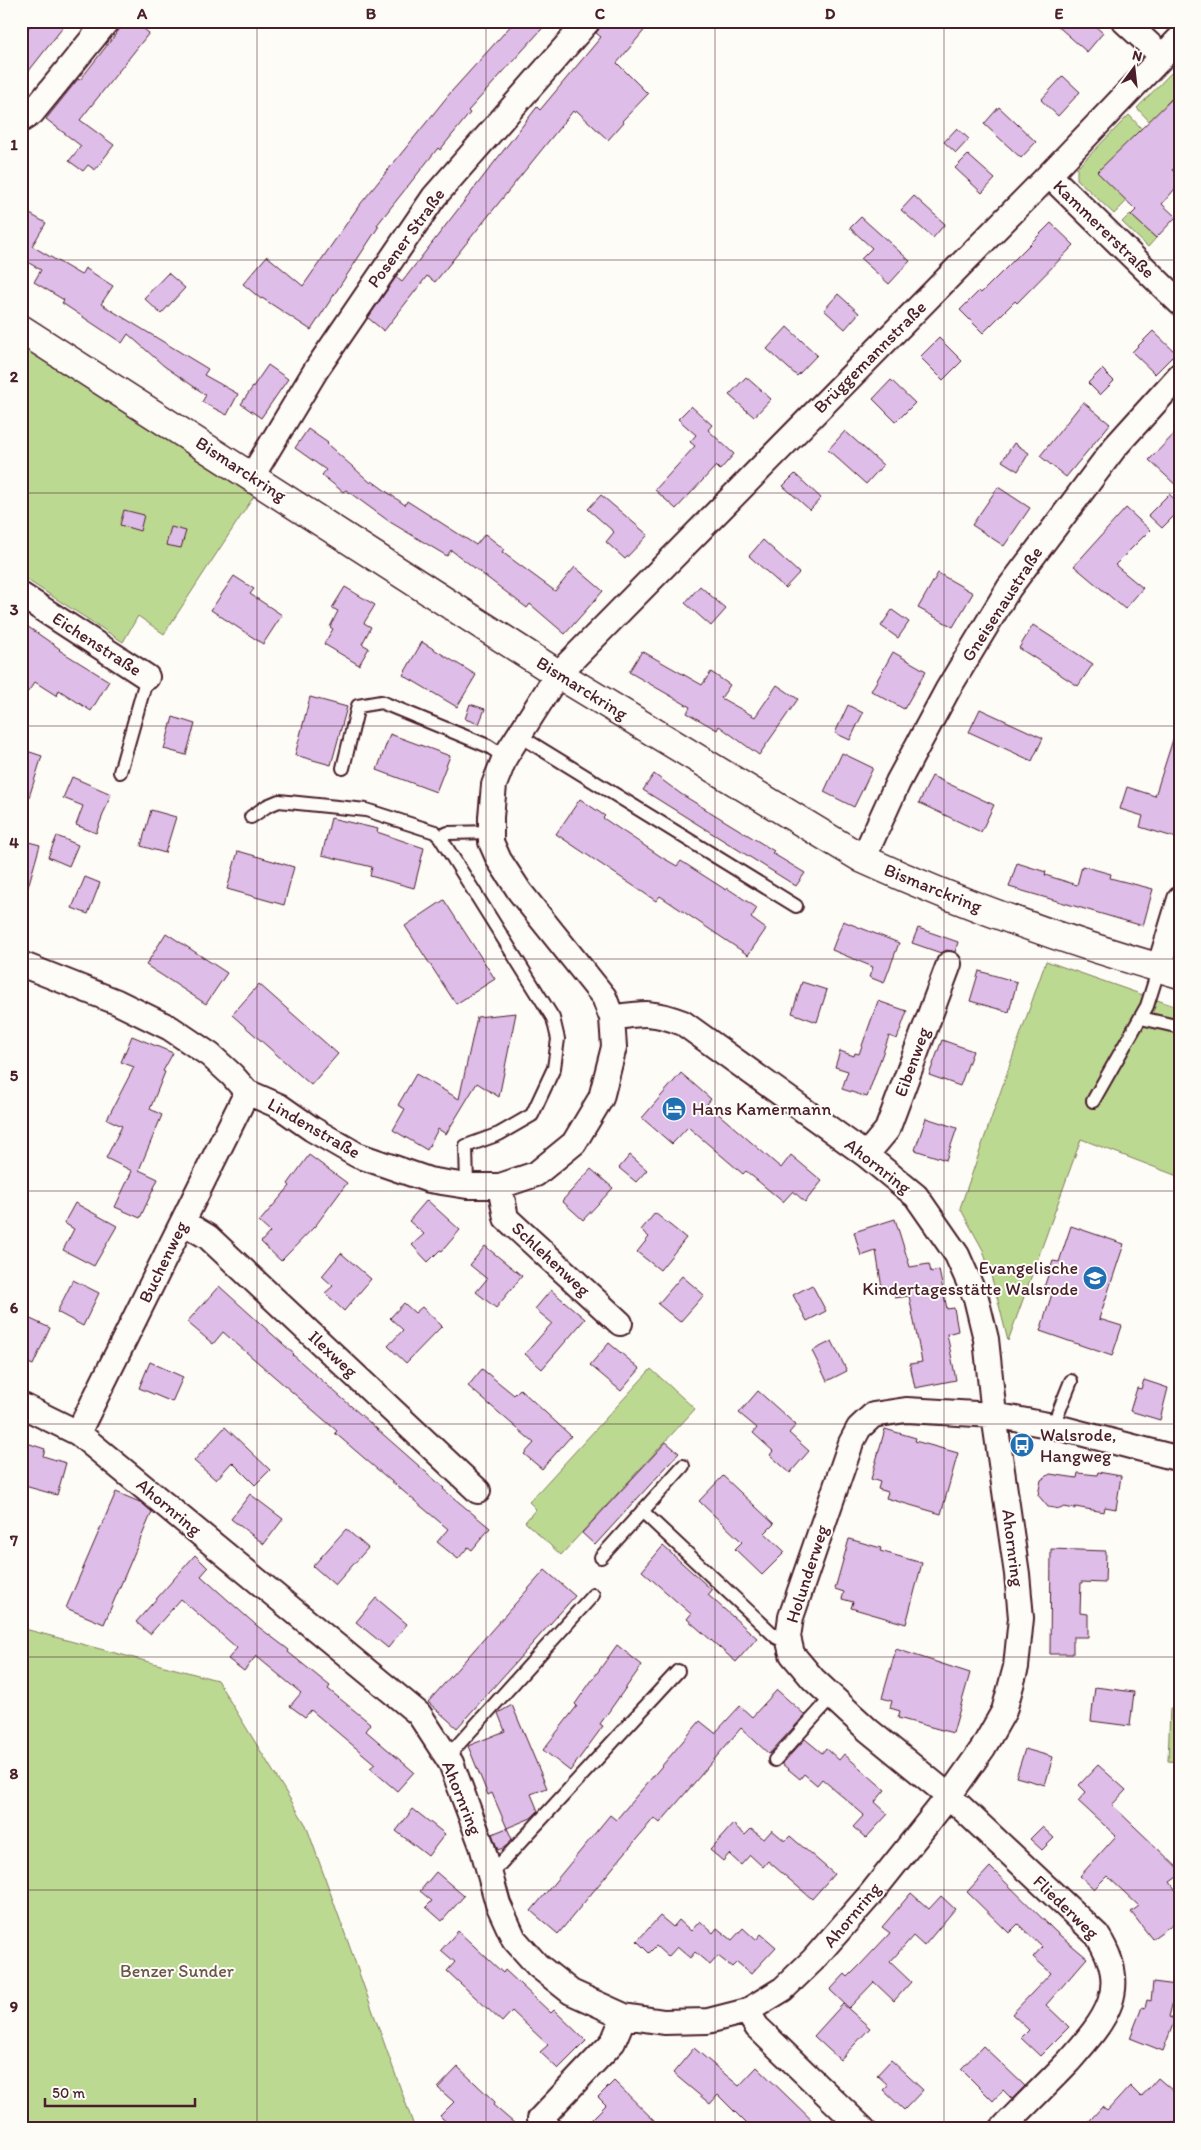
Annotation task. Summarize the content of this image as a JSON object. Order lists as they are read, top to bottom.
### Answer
{
  "streets": {
    "street": [
      "Kammererstraße",
      "Posener Straße",
      "Brüggemannstraße",
      "Bismarckring",
      "Gneisenaustraße",
      "Eichenstraße",
      "Eibenweg",
      "Lindenstraße",
      "Ahornring",
      "Schlehenweg",
      "Buchenweg",
      "Ilexweg",
      "Holunderweg",
      "Fliederweg"
    ]
  },
  "crossings": [
    ["Kammererstraße", "Brüggemannstraße"],
    ["Posener Straße", "Bismarckring"],
    ["Brüggemannstraße", "Bismarckring"],
    ["Brüggemannstraße", "Lindenstraße"],
    ["Bismarckring", "Gneisenaustraße"],
    ["Bismarckring", "Lindenstraße"],
    ["Eibenweg", "Ahornring"],
    ["Lindenstraße", "Ahornring"],
    ["Lindenstraße", "Schlehenweg"],
    ["Lindenstraße", "Buchenweg"],
    ["Ahornring", "Buchenweg"],
    ["Ahornring", "Holunderweg"],
    ["Ahornring", "Fliederweg"],
    ["Buchenweg", "Ilexweg"],
    ["Holunderweg", "Fliederweg"]
  ],
  "parks": ["Benzer Sunder"],
  "places": {
    "hotel": ["Hans Kamermann"],
    "school or university": ["Evangelische Kindertagesstätte Walsrode"],
    "bus stop": ["Walsrode, Hangweg"]
  },
  "scale_bar": "50 m",
  "north": "top",
  "grid": {
    "columns": [
      "A",
      "B",
      "C",
      "D",
      "E"
    ],
    "rows": [
      "1",
      "2",
      "3",
      "4",
      "5",
      "6",
      "7",
      "8",
      "9"
    ]
  }
}
